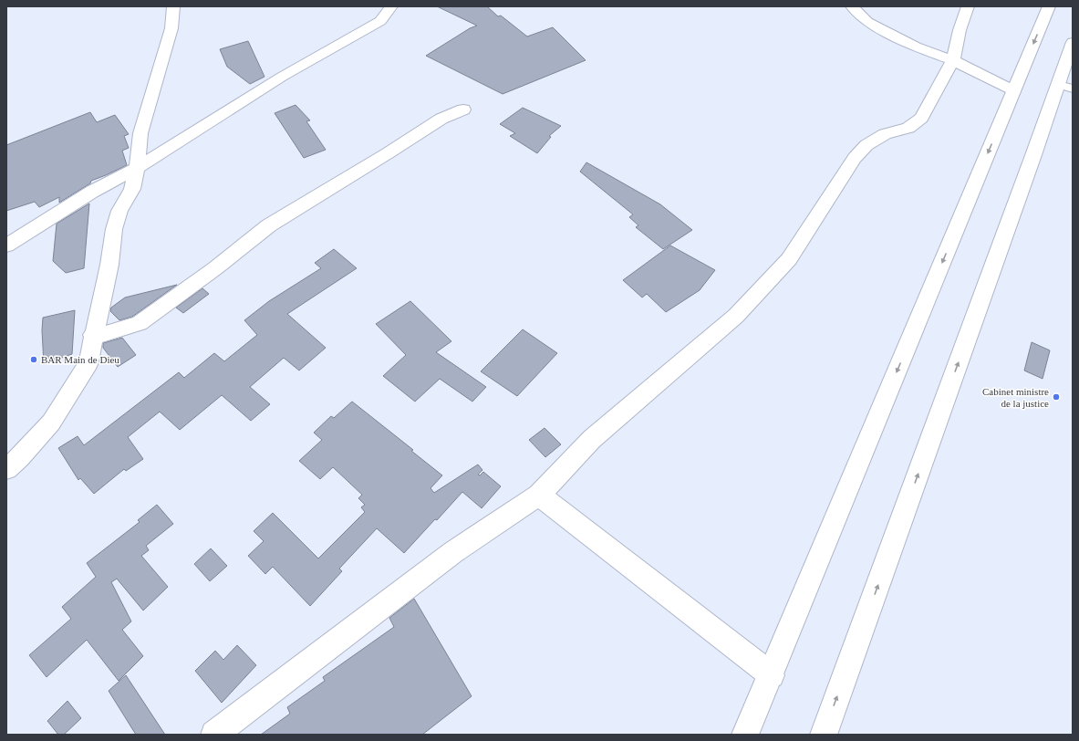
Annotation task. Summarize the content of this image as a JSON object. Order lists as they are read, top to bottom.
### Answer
{
  "places": ["BAR Main de Dieu", "Cabinet ministre de la justice"]
}
